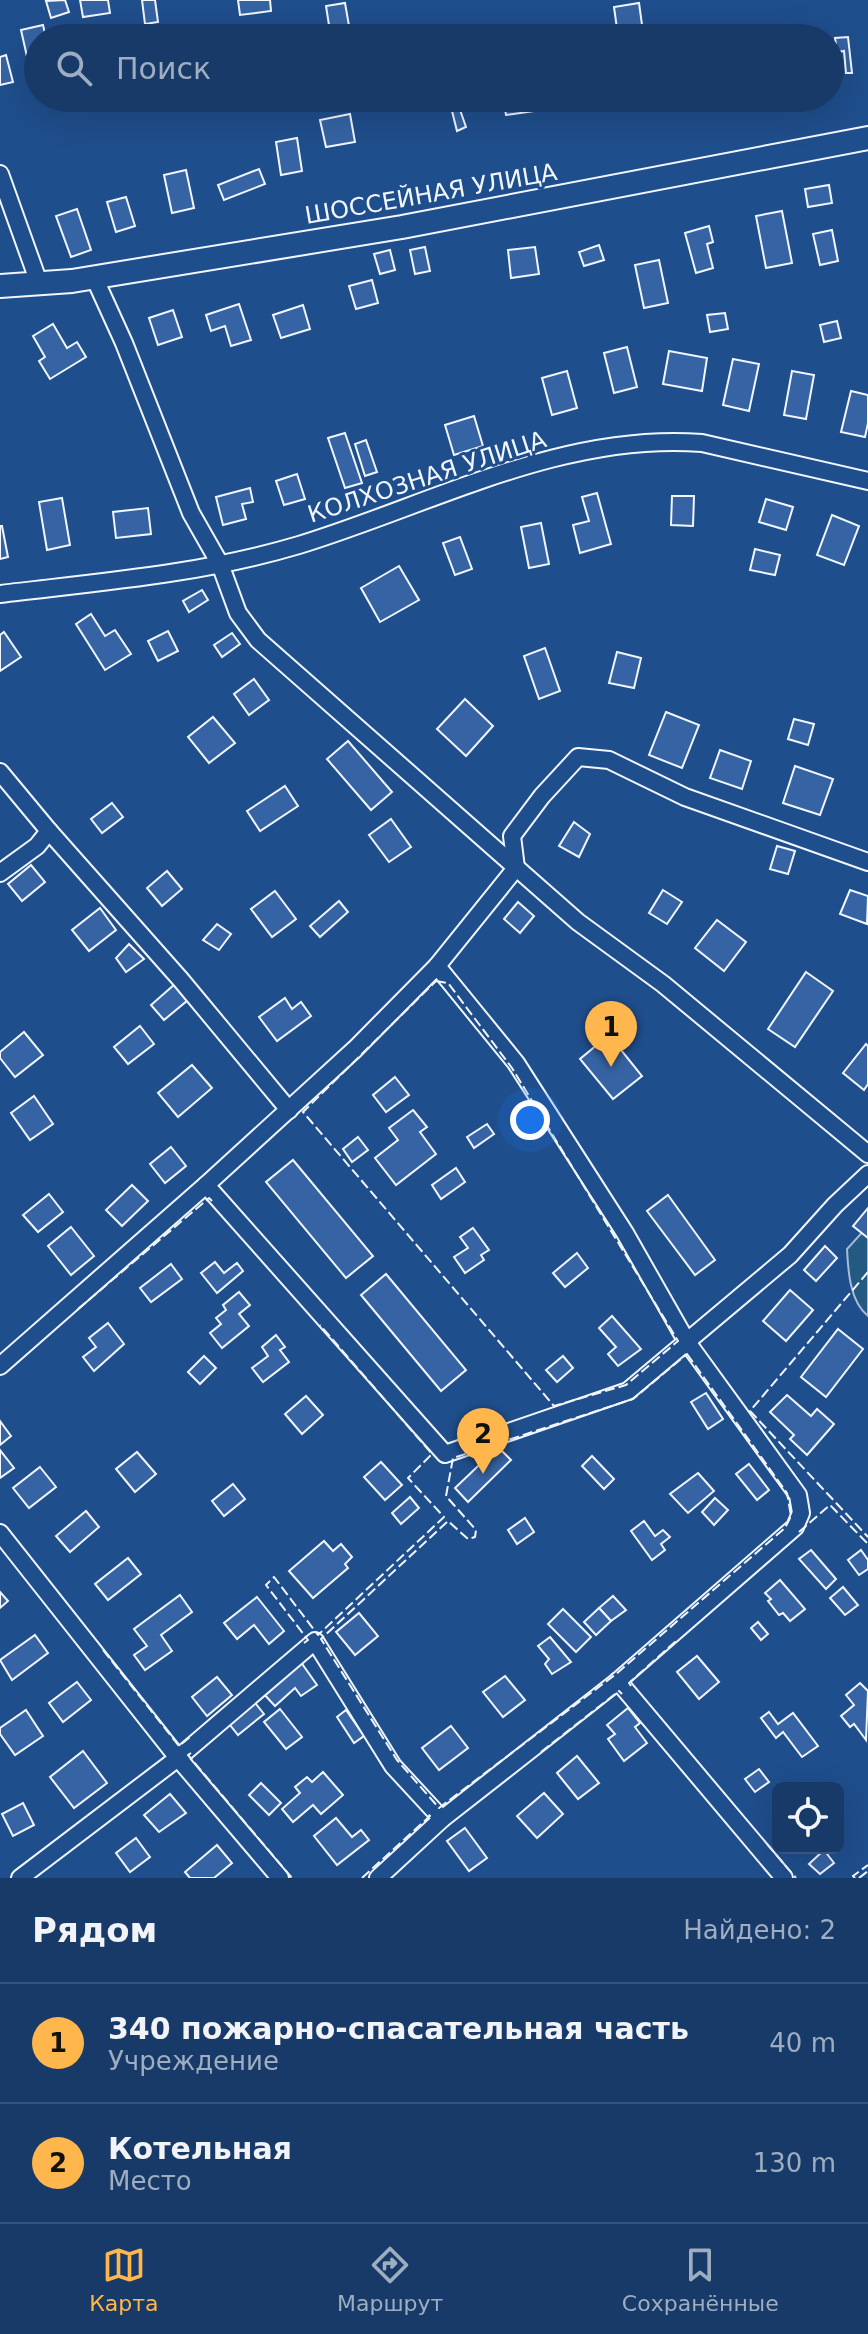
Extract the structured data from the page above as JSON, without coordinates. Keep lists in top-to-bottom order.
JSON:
{
  "streets": {
    "street": ["ШОССЕЙНАЯ УЛИЦА", "КОЛХОЗНАЯ УЛИЦА"]
  },
  "page": {
    "search": "Поиск",
    "pins": ["1", "2"],
    "heading": ["Рядом", "Найдено: 2"],
    "list": [
      {
        "mark": "1",
        "name": "340 пожарно-спасательная часть",
        "note": "Учреждение",
        "value": "40 m"
      },
      {
        "mark": "2",
        "name": "Котельная",
        "note": "Место",
        "value": "130 m"
      }
    ],
    "nav": ["Карта", "Маршрут", "Сохранённые"]
  }
}
